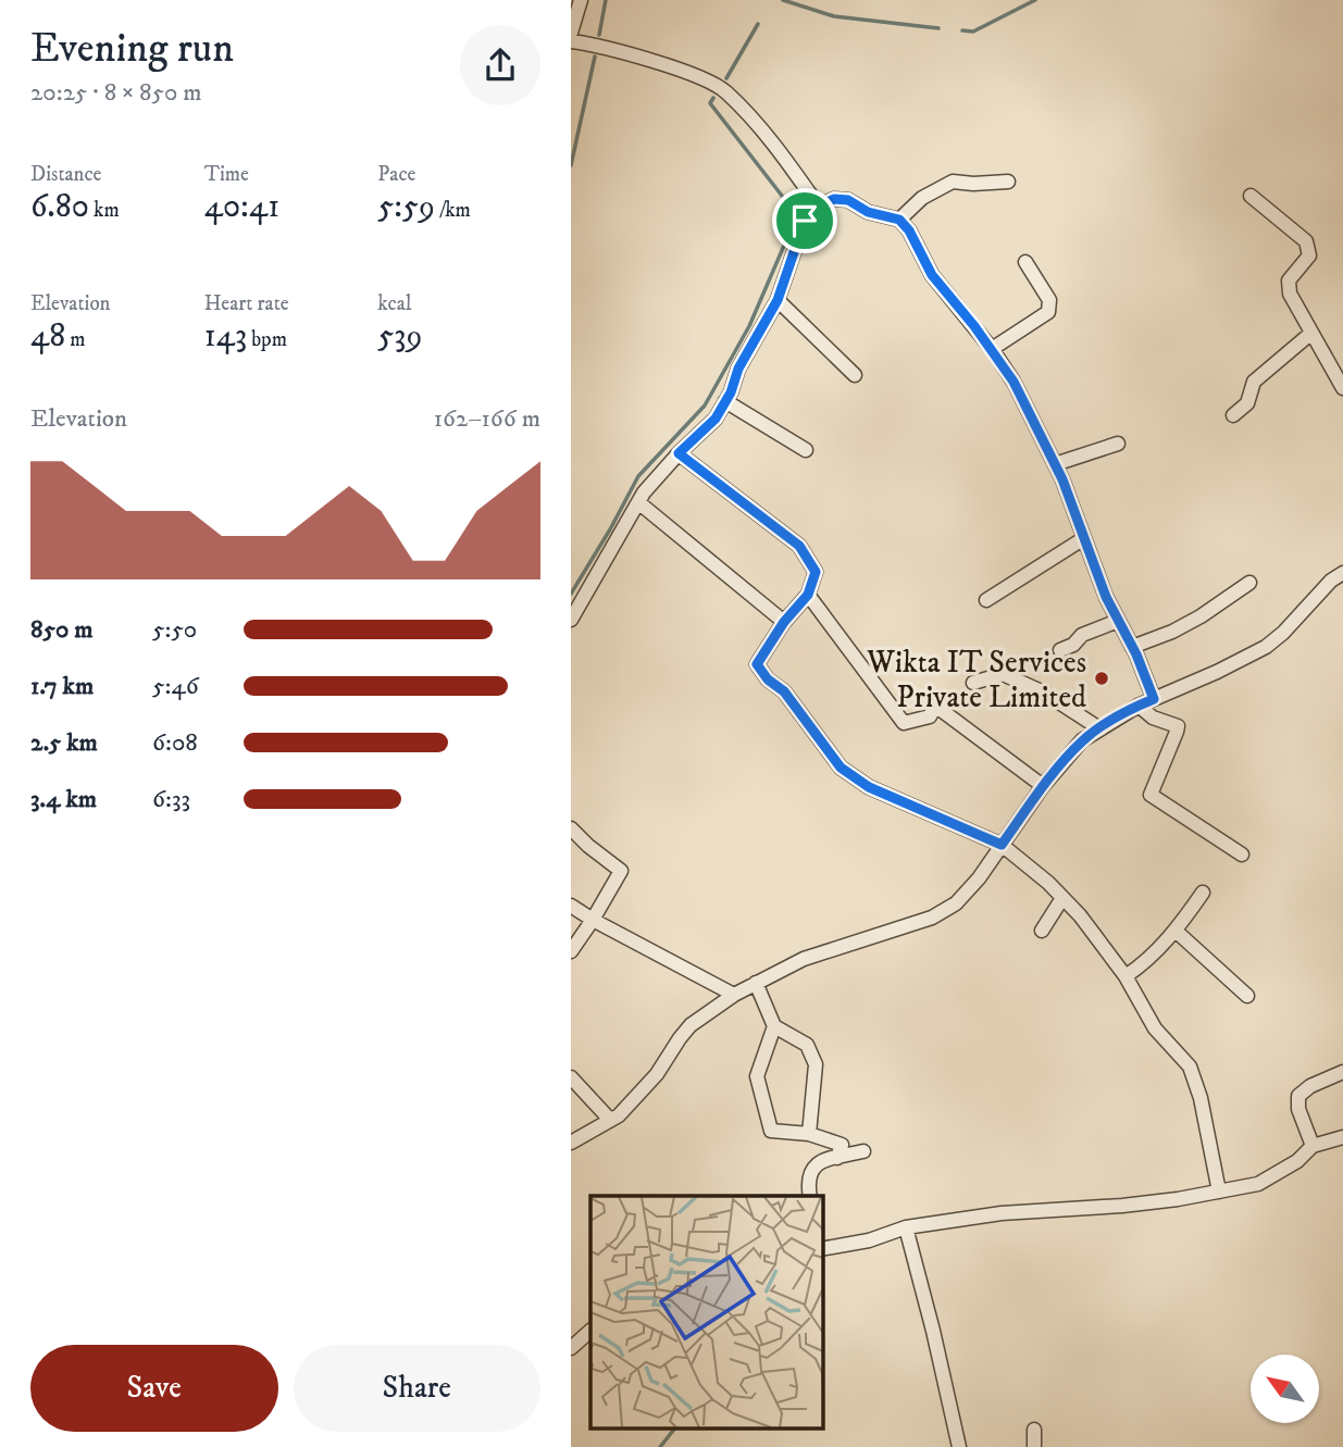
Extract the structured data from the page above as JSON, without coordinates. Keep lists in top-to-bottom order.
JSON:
{
  "places": ["Wikta IT Services Private Limited"],
  "north": "top left",
  "page": {
    "heading": ["Evening run", "20:25 · 8 × 850 m"],
    "stats": [
      ["Distance", "6.80 km"],
      ["Time", "40:41"],
      ["Pace", "5:59 /km"],
      ["Elevation", "48 m"],
      ["Heart rate", "143 bpm"],
      ["kcal", "539"]
    ],
    "chart": ["Elevation", "162–166 m"],
    "list": [
      {
        "name": "850 m",
        "note": "5:50"
      },
      {
        "name": "1.7 km",
        "note": "5:46"
      },
      {
        "name": "2.5 km",
        "note": "6:08"
      },
      {
        "name": "3.4 km",
        "note": "6:33"
      }
    ],
    "buttons": ["Save", "Share"]
  }
}
